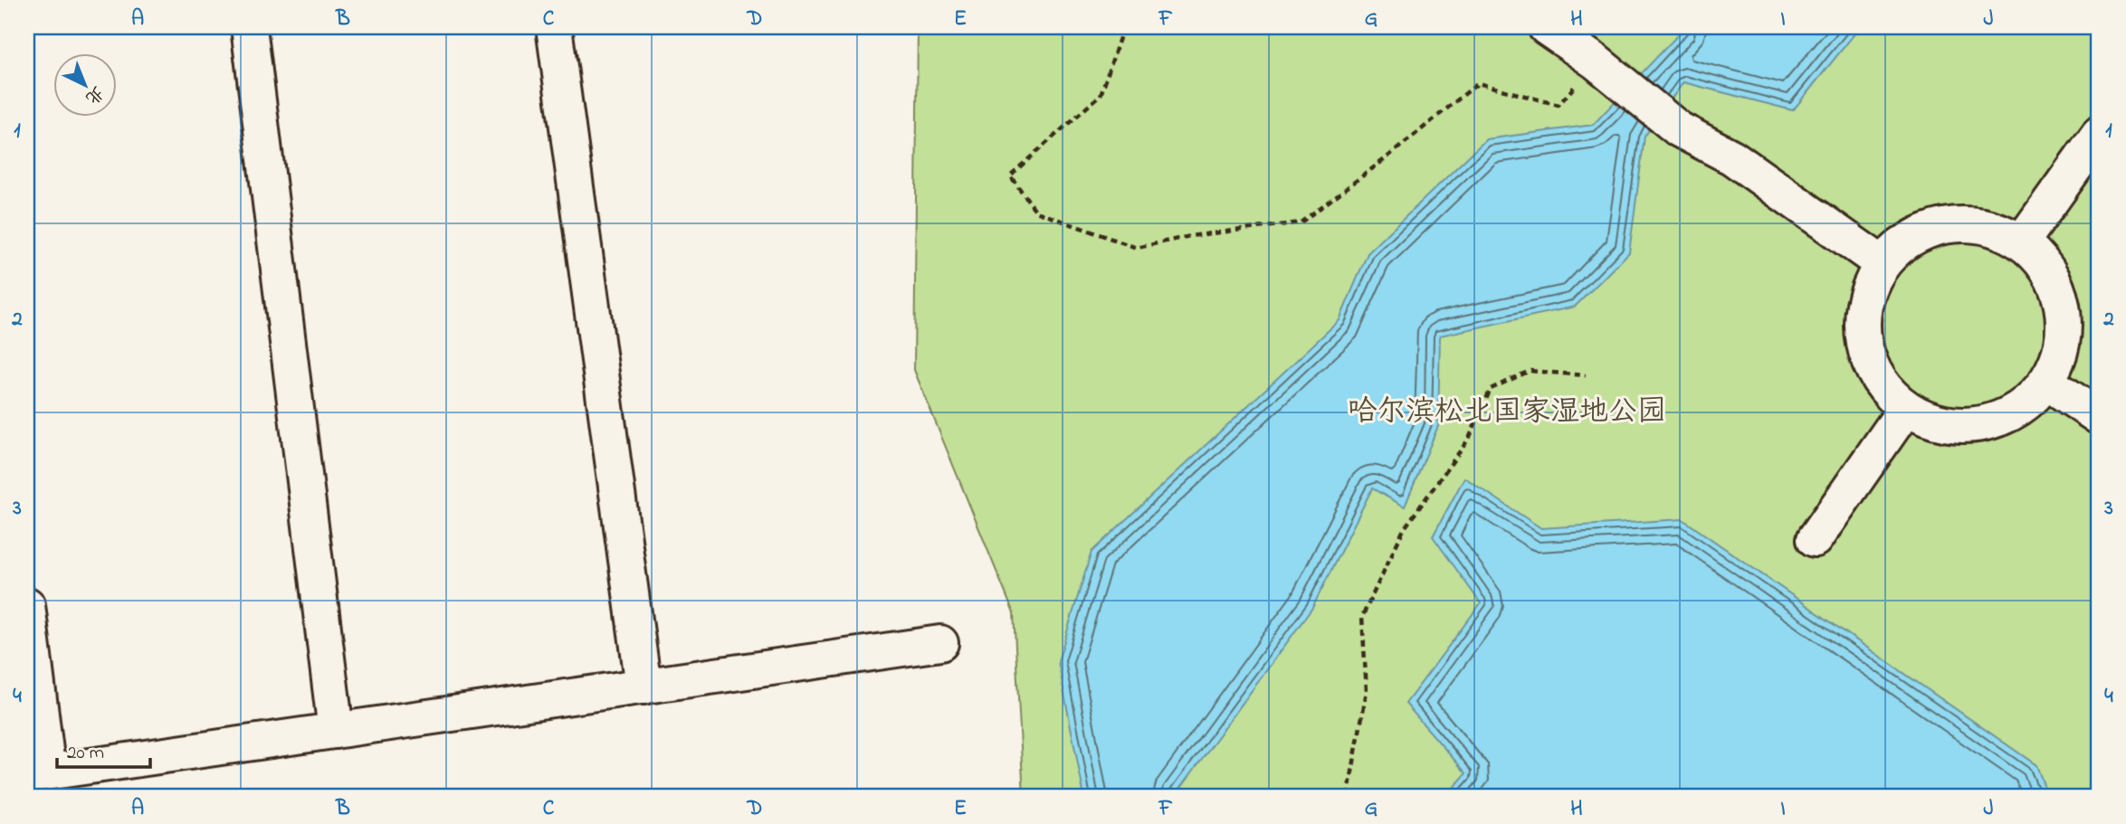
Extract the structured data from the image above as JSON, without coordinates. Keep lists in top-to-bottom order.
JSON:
{
  "parks": ["哈尔滨松北国家湿地公园"],
  "scale_bar": "20 m",
  "north": "bottom right",
  "grid": {
    "columns": [
      "A",
      "B",
      "C",
      "D",
      "E",
      "F",
      "G",
      "H",
      "I",
      "J"
    ],
    "rows": [
      "1",
      "2",
      "3",
      "4"
    ]
  }
}
